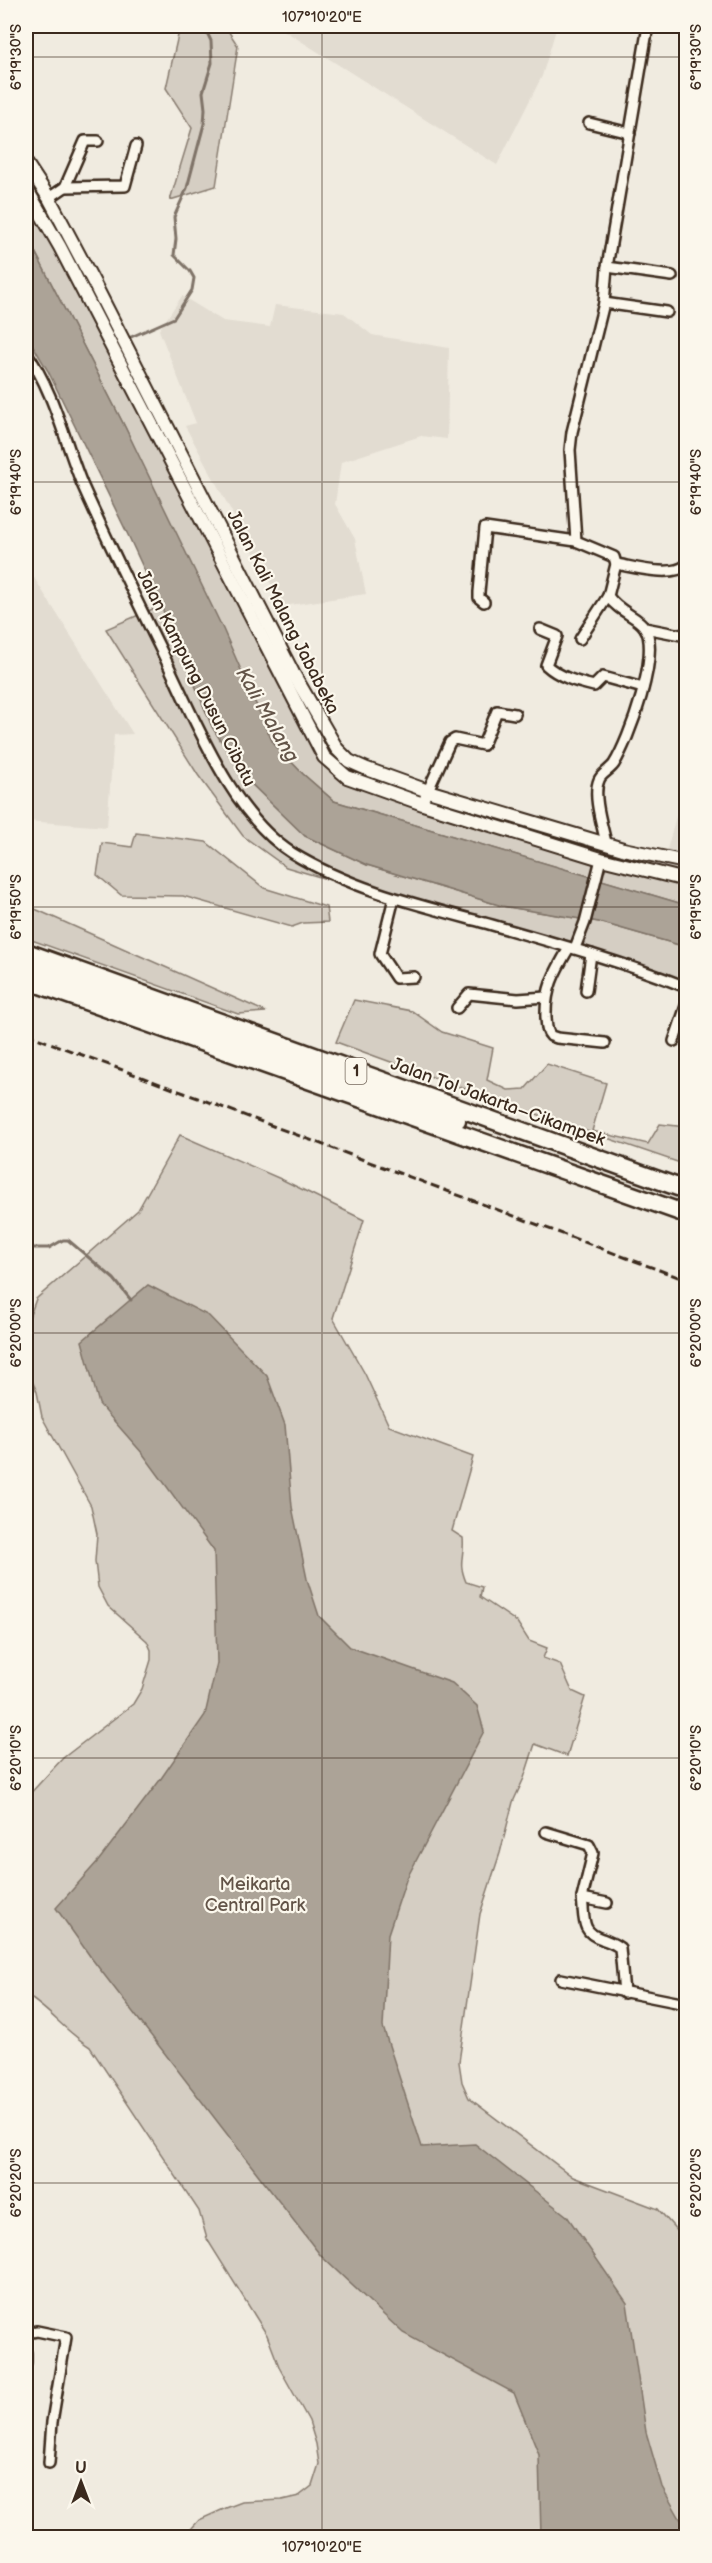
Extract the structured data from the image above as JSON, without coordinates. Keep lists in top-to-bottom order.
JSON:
{
  "streets": {
    "highway": ["1", "Jalan Tol Jakarta–Cikampek"],
    "main road": ["Jalan Kali Malang Jababeka"],
    "street": ["Jalan Kampung Dusun Cibatu"]
  },
  "water": ["Kali Malang"],
  "parks": ["Meikarta Central Park"],
  "north": "top",
  "coordinates": [
    "107°10'20\"E",
    "6°19'30\"S",
    "6°19'40\"S",
    "6°19'50\"S",
    "6°20'00\"S",
    "6°20'10\"S",
    "6°20'20\"S"
  ]
}
